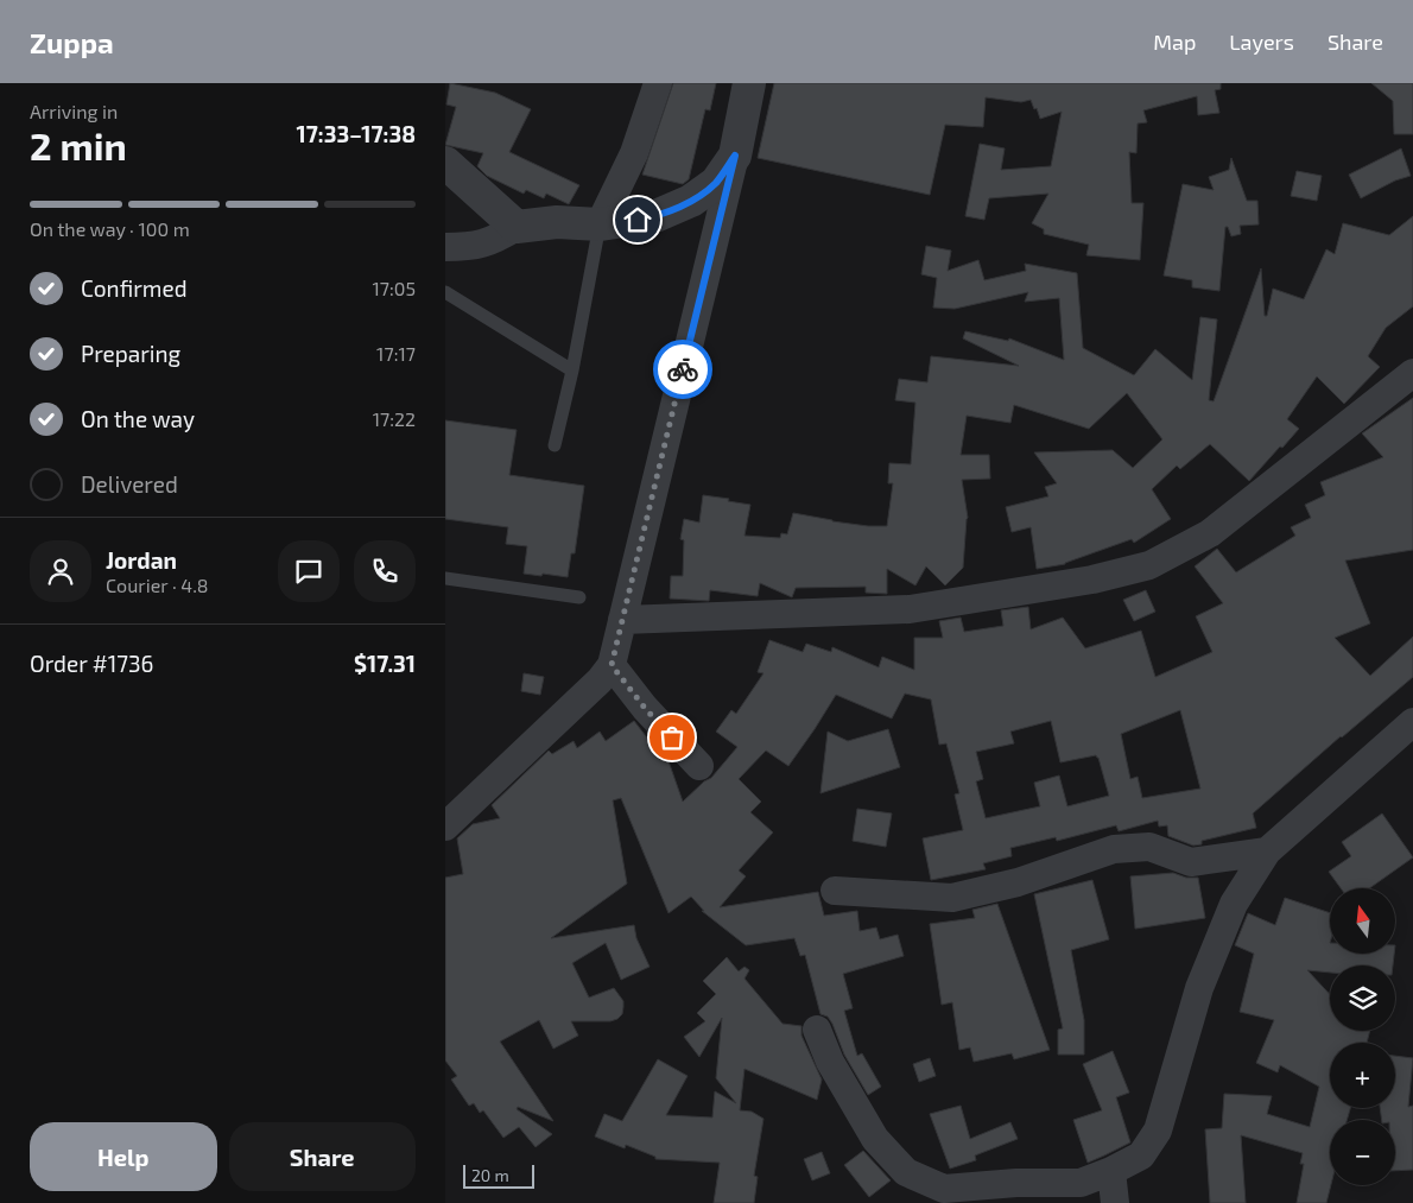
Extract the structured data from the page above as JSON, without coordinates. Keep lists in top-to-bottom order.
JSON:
{
  "scale_bar": "20 m",
  "north": "top",
  "page": {
    "header": "Zuppa",
    "nav": ["Map", "Layers", "Share"],
    "heading": ["2 min", "Arriving in", "17:33–17:38"],
    "panel": [
      "Jordan",
      "Courier · 4.8",
      "Order #1736",
      "$17.31"
    ],
    "bar": "On the way · 100 m",
    "list": [
      ["Confirmed", "17:05"],
      ["Preparing", "17:17"],
      ["On the way", "17:22"],
      "Delivered"
    ],
    "map_buttons": ["+", "−"],
    "buttons": ["Help", "Share"],
    "scale": "20 m"
  }
}
